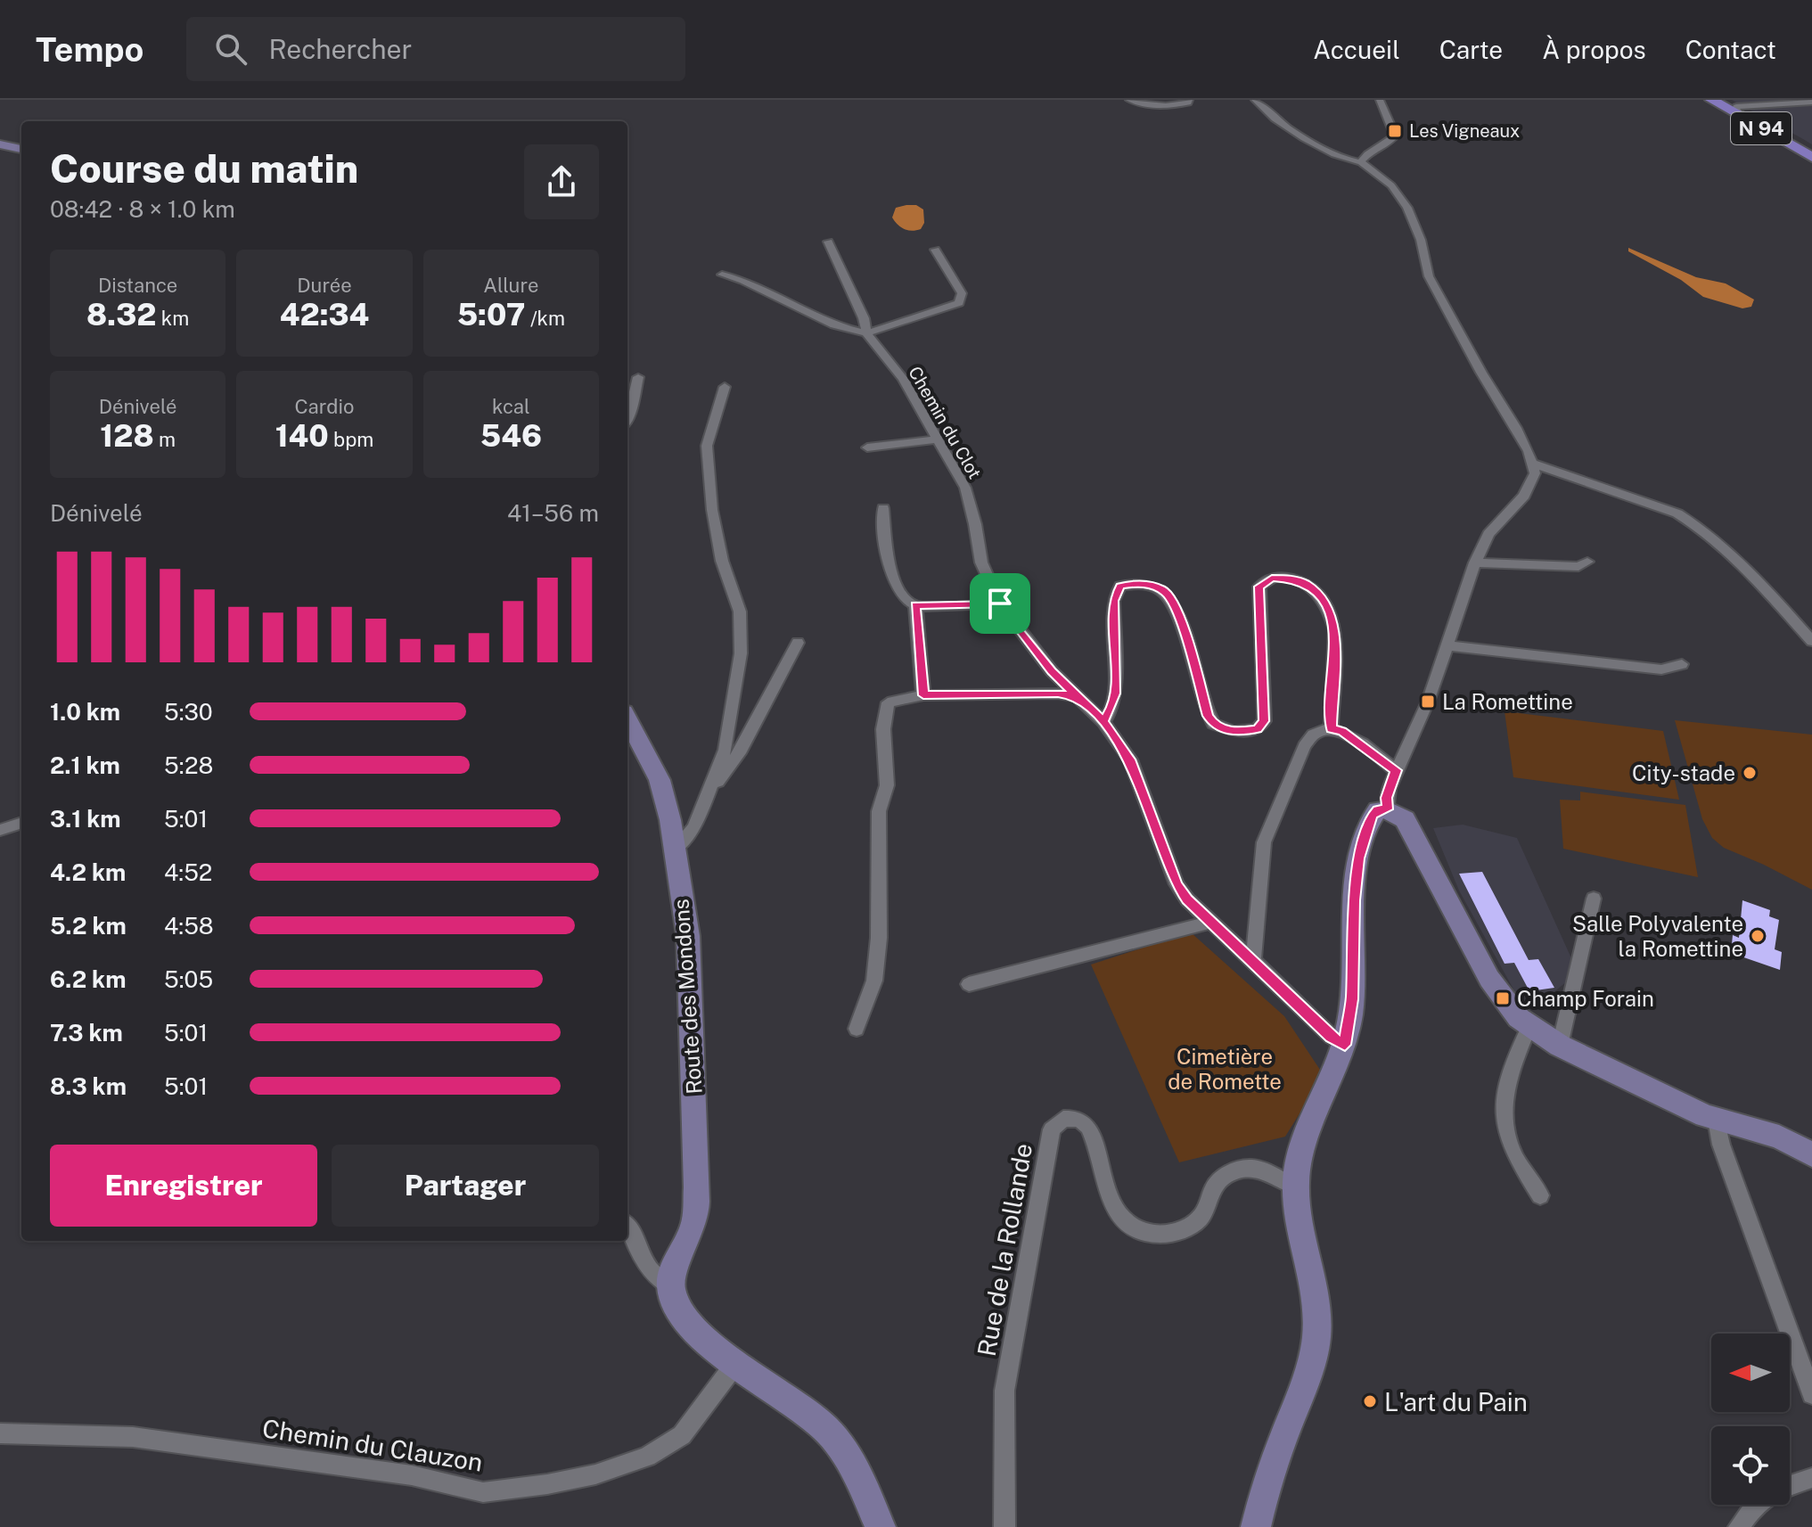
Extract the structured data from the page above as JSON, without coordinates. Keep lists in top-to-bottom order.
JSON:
{
  "streets": {
    "main road": ["N 94", "Route des Mondons"],
    "street": ["Chemin du Clot", "Rue de la Rollande", "Chemin du Clauzon"]
  },
  "parks": ["Cimetière de Romette"],
  "places": {
    "transit": ["Les Vigneaux", "La Romettine", "Champ Forain"],
    "other": ["City-stade", "Salle Polyvalente la Romettine", "L'art du Pain"]
  },
  "north": "left",
  "page": {
    "header": "Tempo",
    "search": "Rechercher",
    "nav": [
      "Accueil",
      "Carte",
      "À propos",
      "Contact"
    ],
    "heading": ["Course du matin", "08:42 · 8 × 1.0 km"],
    "stats": [
      ["Distance", "8.32 km"],
      ["Durée", "42:34"],
      ["Allure", "5:07 /km"],
      ["Dénivelé", "128 m"],
      ["Cardio", "140 bpm"],
      ["kcal", "546"]
    ],
    "chart": ["Dénivelé", "41–56 m"],
    "list": [
      {
        "name": "1.0 km",
        "note": "5:30"
      },
      {
        "name": "2.1 km",
        "note": "5:28"
      },
      {
        "name": "3.1 km",
        "note": "5:01"
      },
      {
        "name": "4.2 km",
        "note": "4:52"
      },
      {
        "name": "5.2 km",
        "note": "4:58"
      },
      {
        "name": "6.2 km",
        "note": "5:05"
      },
      {
        "name": "7.3 km",
        "note": "5:01"
      },
      {
        "name": "8.3 km",
        "note": "5:01"
      }
    ],
    "buttons": ["Enregistrer", "Partager"]
  }
}
